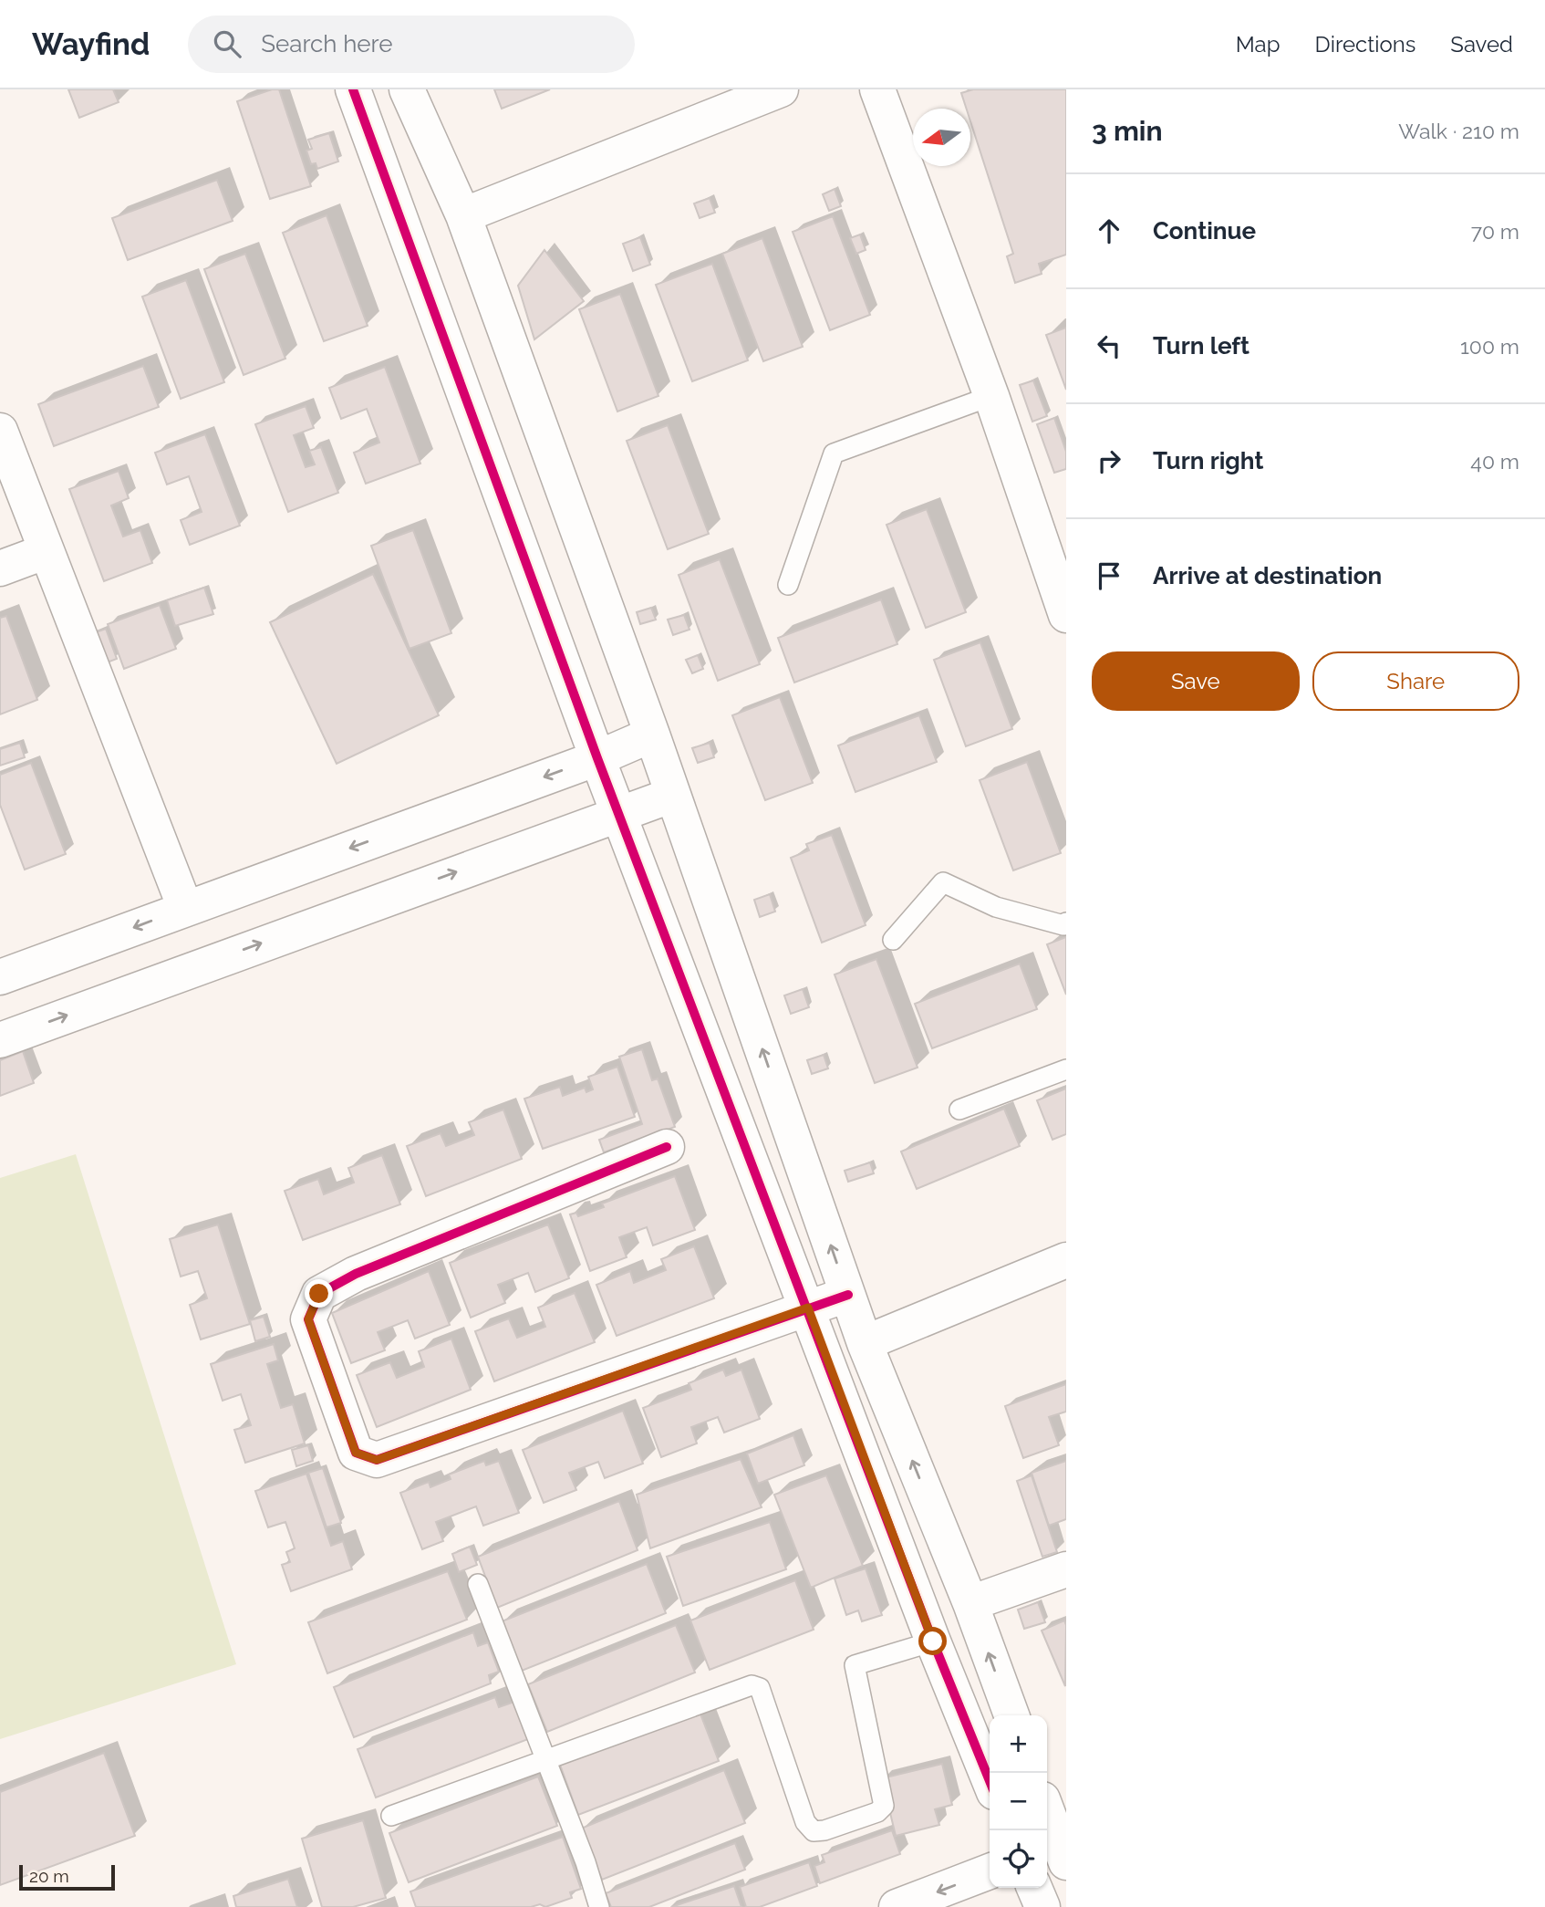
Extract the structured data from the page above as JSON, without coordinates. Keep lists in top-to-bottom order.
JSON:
{
  "scale_bar": "20 m",
  "north": "left",
  "page": {
    "header": "Wayfind",
    "search": "Search here",
    "nav": ["Map", "Directions", "Saved"],
    "heading": ["3 min", "Walk · 210 m"],
    "list": [
      ["Continue", "70 m"],
      ["Turn left", "100 m"],
      ["Turn right", "40 m"],
      "Arrive at destination"
    ],
    "buttons": ["Save", "Share"],
    "map_buttons": ["+", "−"],
    "scale": "20 m"
  }
}
